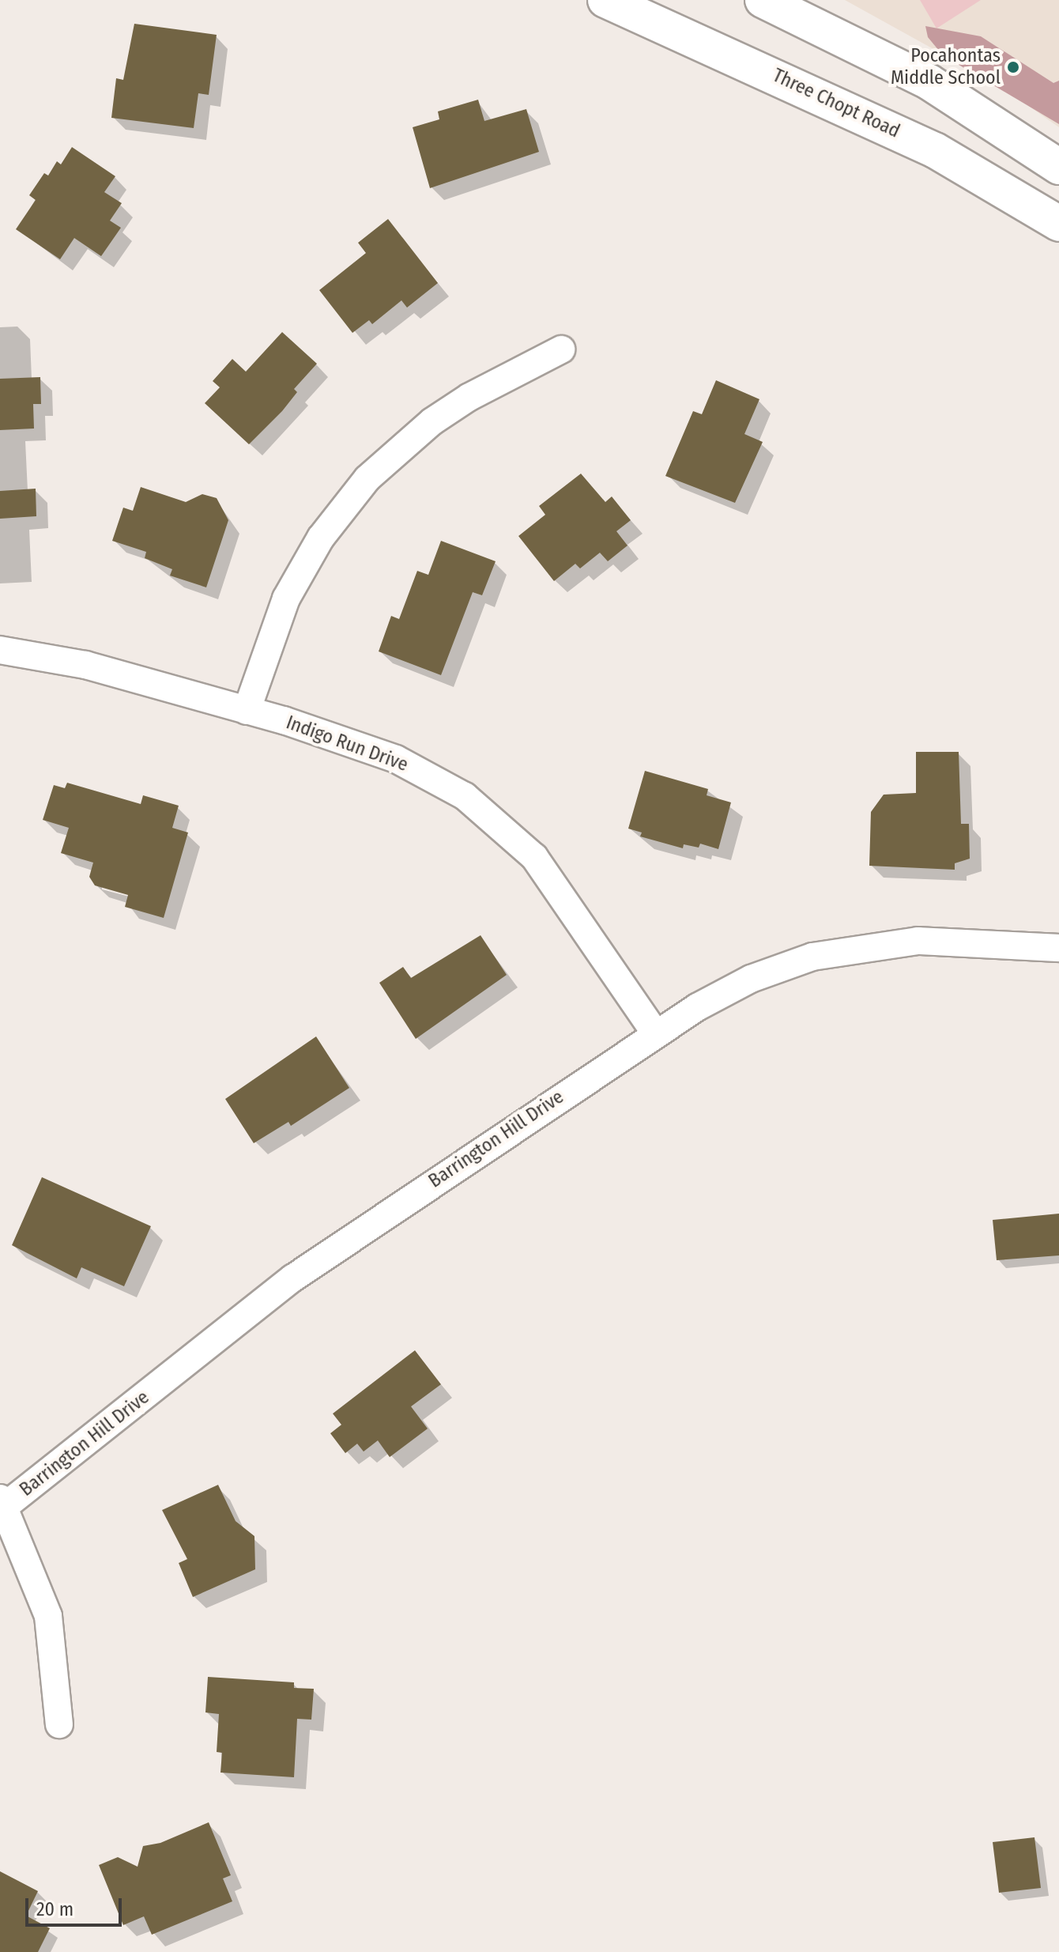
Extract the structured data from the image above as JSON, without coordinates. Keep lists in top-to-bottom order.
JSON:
{
  "streets": {
    "main road": ["Three Chopt Road"],
    "street": ["Indigo Run Drive", "Barrington Hill Drive"]
  },
  "crossings": [
    ["Indigo Run Drive", "Barrington Hill Drive"]
  ],
  "places": ["Pocahontas Middle School"],
  "scale_bar": "20 m"
}
